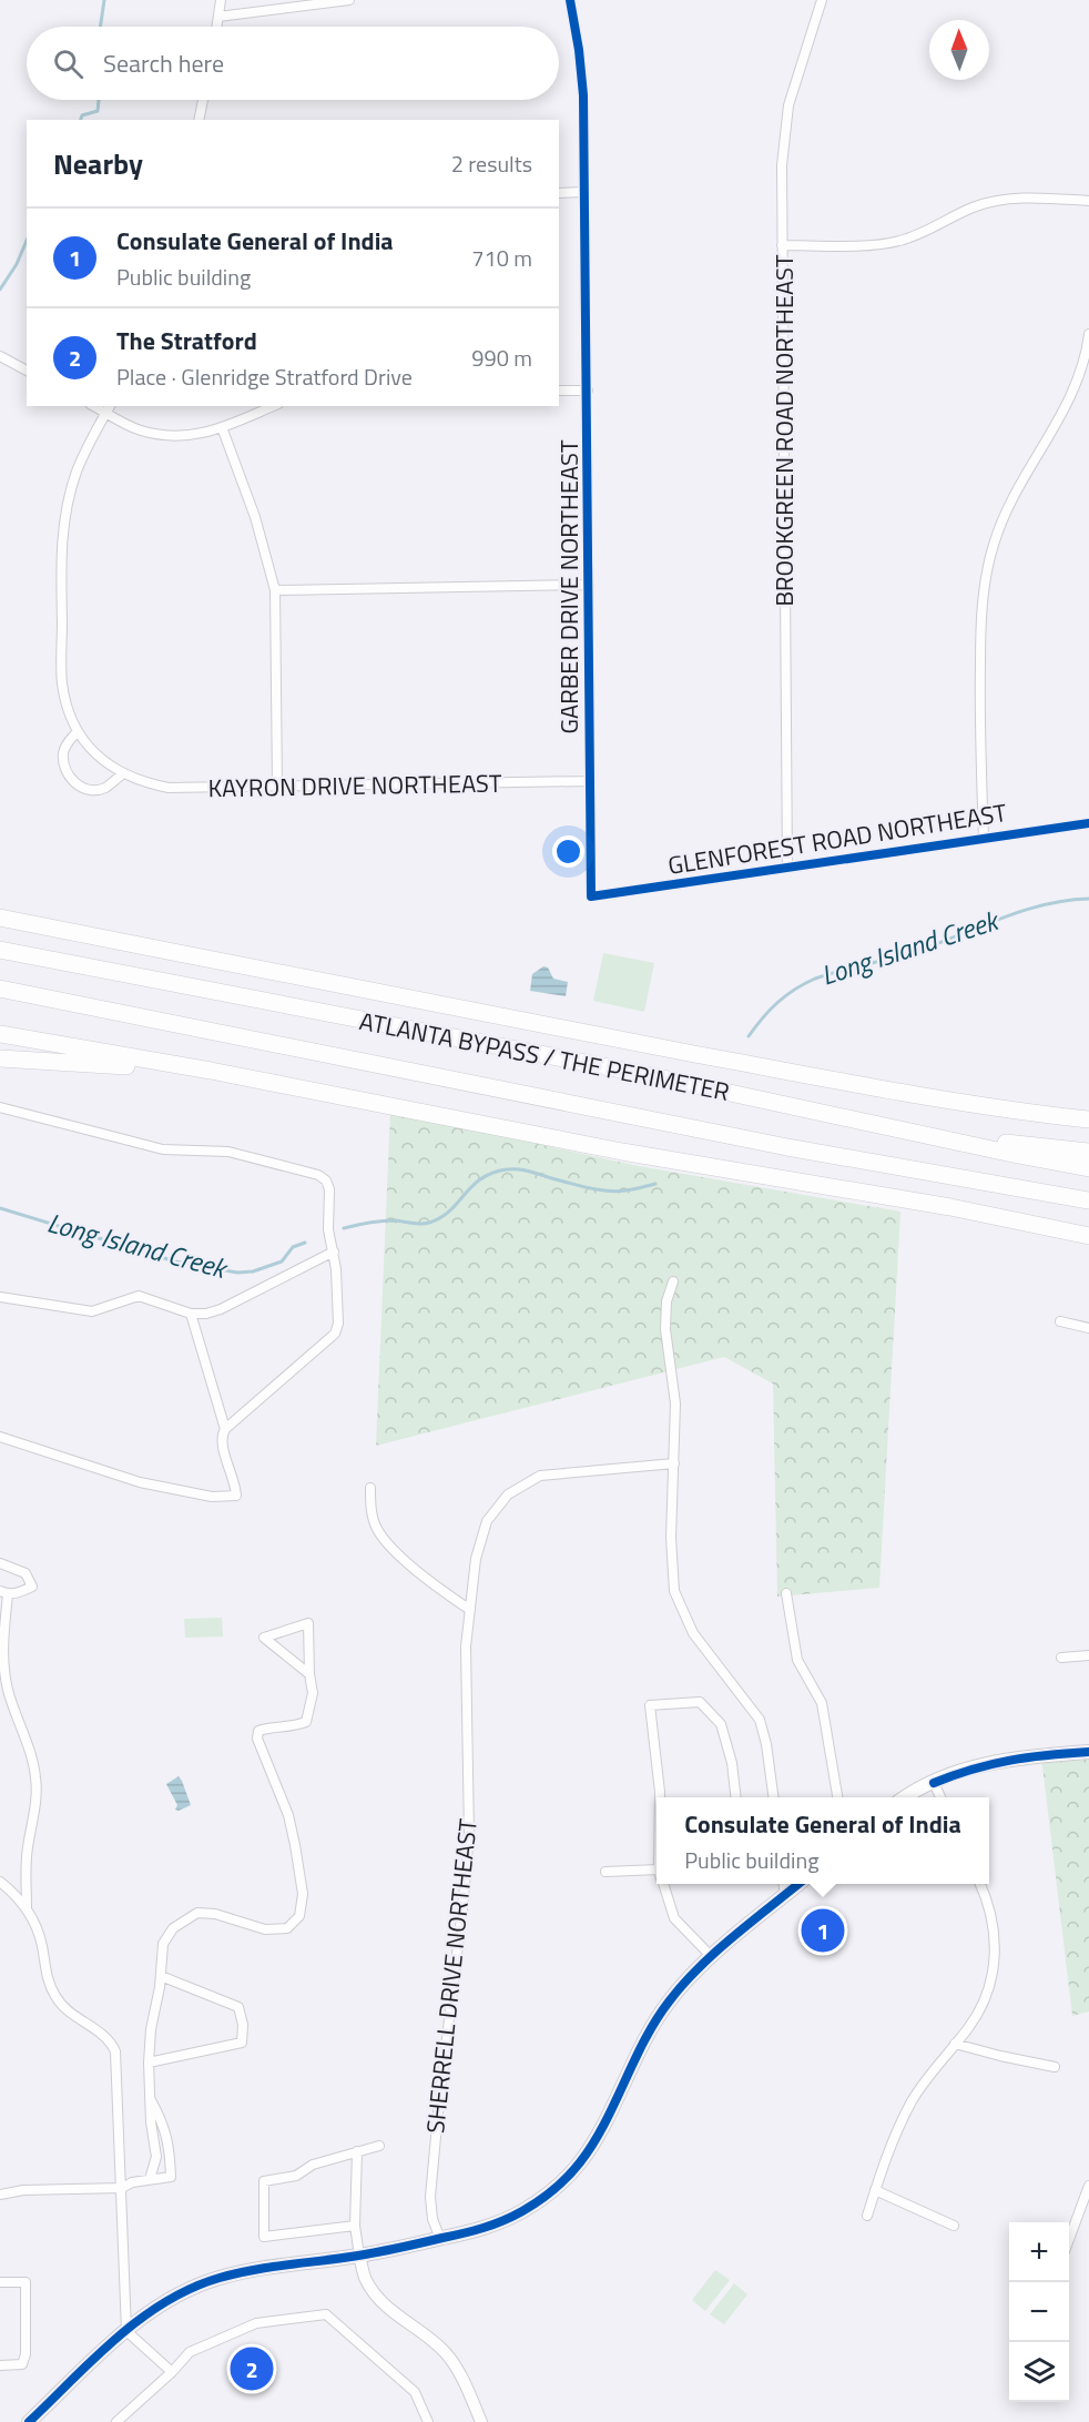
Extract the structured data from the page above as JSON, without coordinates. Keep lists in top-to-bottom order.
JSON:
{
  "streets": {
    "highway": ["ATLANTA BYPASS / THE PERIMETER"],
    "street": [
      "BROOKGREEN ROAD NORTHEAST",
      "GARBER DRIVE NORTHEAST",
      "KAYRON DRIVE NORTHEAST",
      "GLENFOREST ROAD NORTHEAST",
      "SHERRELL DRIVE NORTHEAST"
    ]
  },
  "crossings": [
    ["BROOKGREEN ROAD NORTHEAST", "GLENFOREST ROAD NORTHEAST"],
    ["GARBER DRIVE NORTHEAST", "KAYRON DRIVE NORTHEAST"],
    ["GARBER DRIVE NORTHEAST", "GLENFOREST ROAD NORTHEAST"]
  ],
  "water": ["Long Island Creek"],
  "north": "top",
  "page": {
    "search": "Search here",
    "heading": ["Nearby", "2 results"],
    "list": [
      {
        "mark": "1",
        "name": "Consulate General of India",
        "note": "Public building",
        "value": "710 m"
      },
      {
        "mark": "2",
        "name": "The Stratford",
        "note": "Place · Glenridge Stratford Drive",
        "value": "990 m"
      }
    ],
    "popup": ["Consulate General of India", "Public building"],
    "pins": ["1", "2"],
    "map_buttons": ["+", "−"]
  }
}
